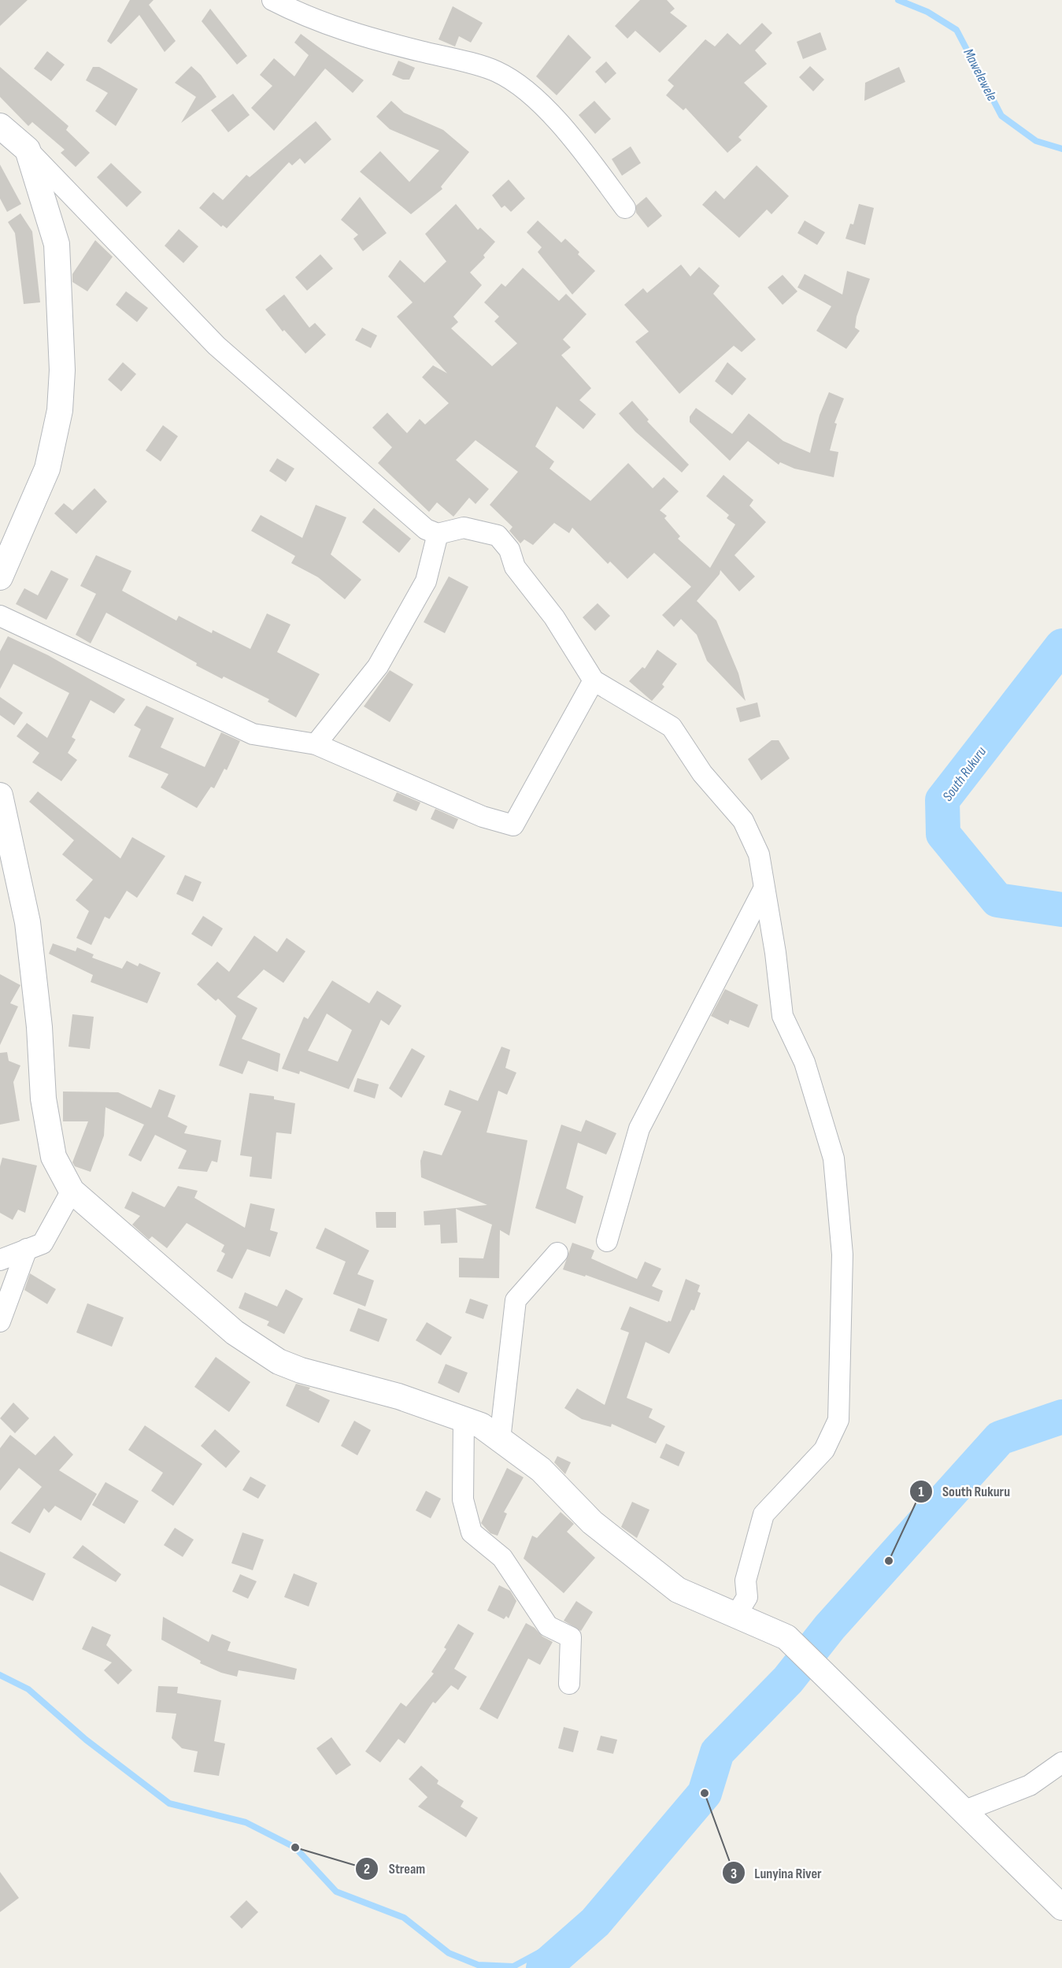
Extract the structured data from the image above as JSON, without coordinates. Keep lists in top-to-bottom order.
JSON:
{
  "water": ["Mawelewele", "South Rukuru"],
  "places": ["South Rukuru", "Lunyina River", "Stream"]
}
